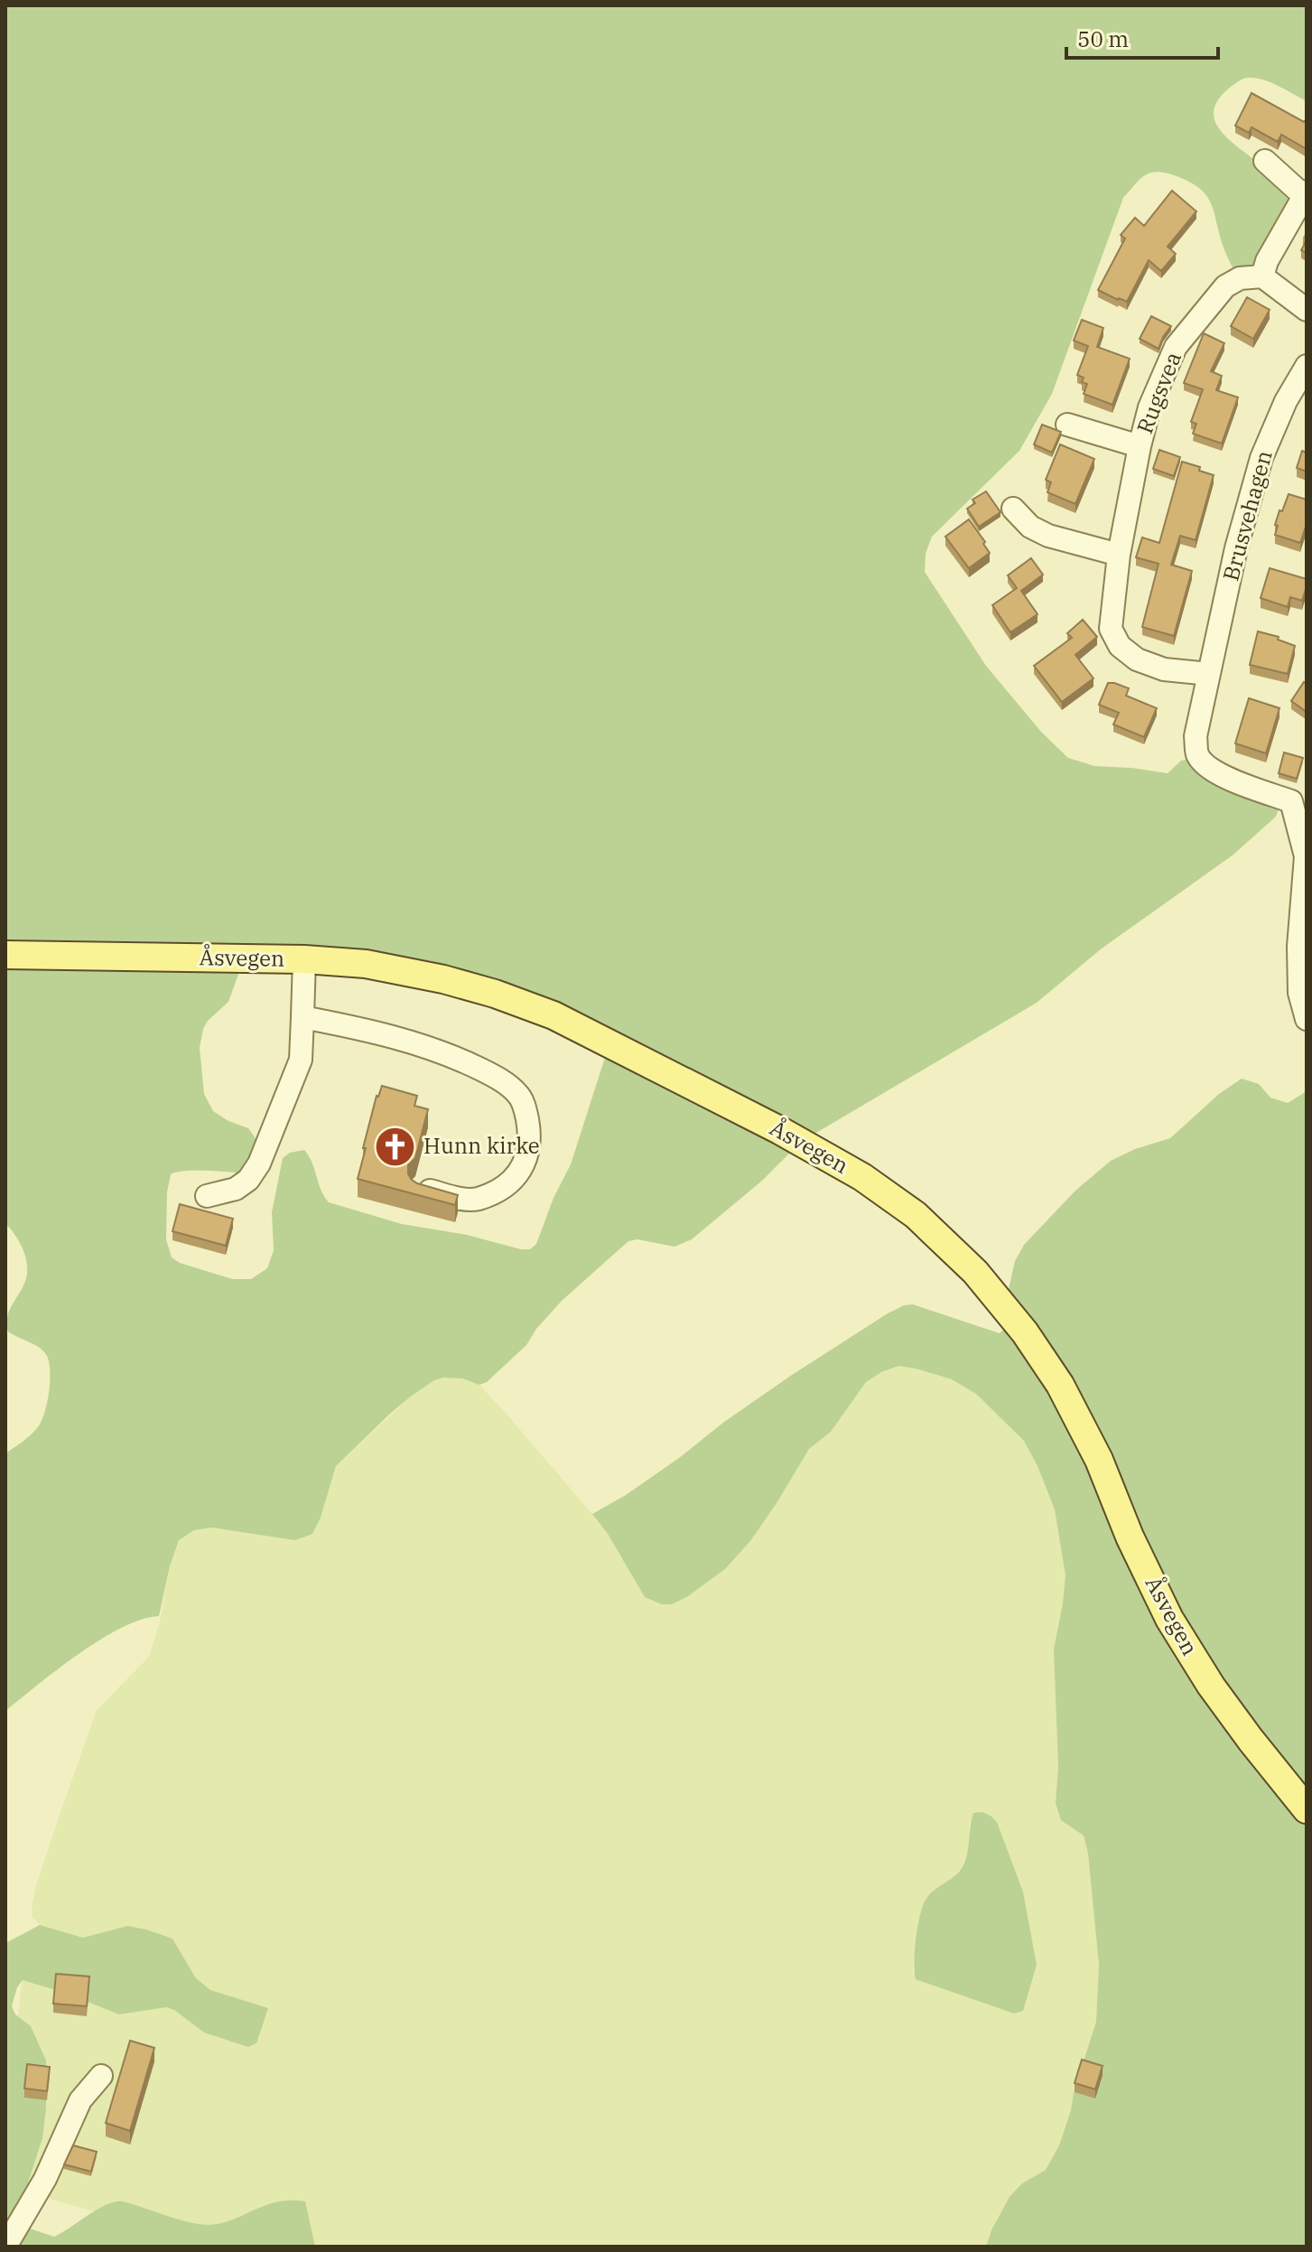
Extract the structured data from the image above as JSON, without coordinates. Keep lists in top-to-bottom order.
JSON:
{
  "streets": {
    "main road": ["Åsvegen"],
    "street": ["Rugsvea", "Brusvehagen"]
  },
  "crossings": [
    ["Rugsvea", "Brusvehagen"]
  ],
  "places": {
    "church": ["Hunn kirke"]
  },
  "scale_bar": "50 m"
}
